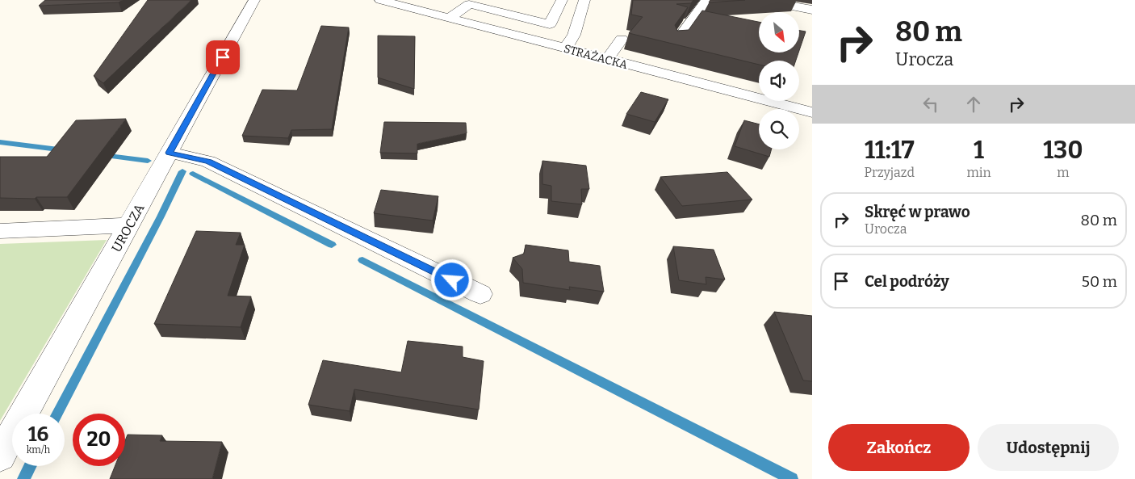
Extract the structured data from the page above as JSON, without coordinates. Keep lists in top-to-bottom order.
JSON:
{
  "streets": {
    "street": ["STRAŻACKA", "UROCZA"]
  },
  "north": "bottom right",
  "page": {
    "turn": ["80 m", "Urocza"],
    "eta": [
      "11:17",
      "Przyjazd",
      "1",
      "min",
      "130",
      "m"
    ],
    "list": [
      {
        "name": "Skręć w prawo",
        "note": "Urocza",
        "value": "80 m"
      },
      {
        "name": "Cel podróży",
        "value": "50 m"
      }
    ],
    "speed": "16 km/h",
    "limit": "20",
    "buttons": ["Zakończ", "Udostępnij"]
  }
}
